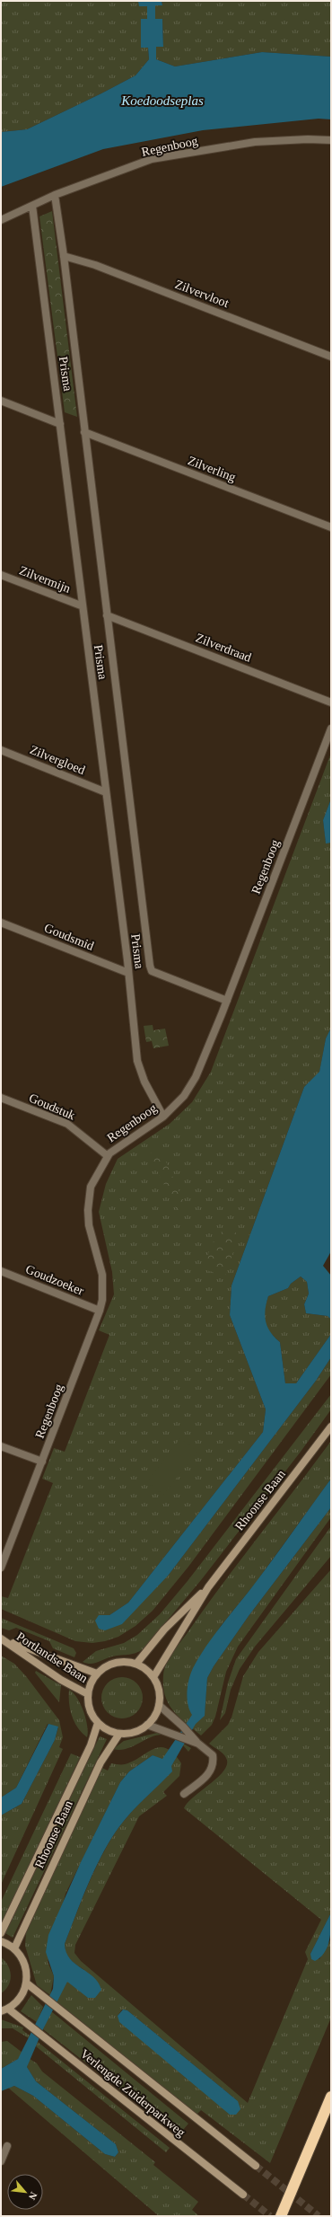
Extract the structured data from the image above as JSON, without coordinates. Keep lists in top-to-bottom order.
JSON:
{
  "streets": {
    "main road": ["Rhoonse Baan", "Portlandse Baan", "Verlengde Zuiderparkweg"],
    "street": [
      "Regenboog",
      "Zilvervloot",
      "Prisma",
      "Zilverling",
      "Zilvermijn",
      "Zilverdraad",
      "Zilvergloed",
      "Goudsmid",
      "Goudstuk",
      "Goudzoeker"
    ]
  },
  "crossings": [
    ["Regenboog", "Prisma"],
    ["Regenboog", "Goudstuk"],
    ["Regenboog", "Goudzoeker"],
    ["Zilvervloot", "Prisma"],
    ["Prisma", "Zilverling"],
    ["Prisma", "Zilvermijn"],
    ["Prisma", "Zilverdraad"],
    ["Prisma", "Zilvergloed"],
    ["Prisma", "Goudsmid"],
    ["Rhoonse Baan", "Portlandse Baan"]
  ],
  "water": ["Koedoodseplas"],
  "north": "bottom right"
}
